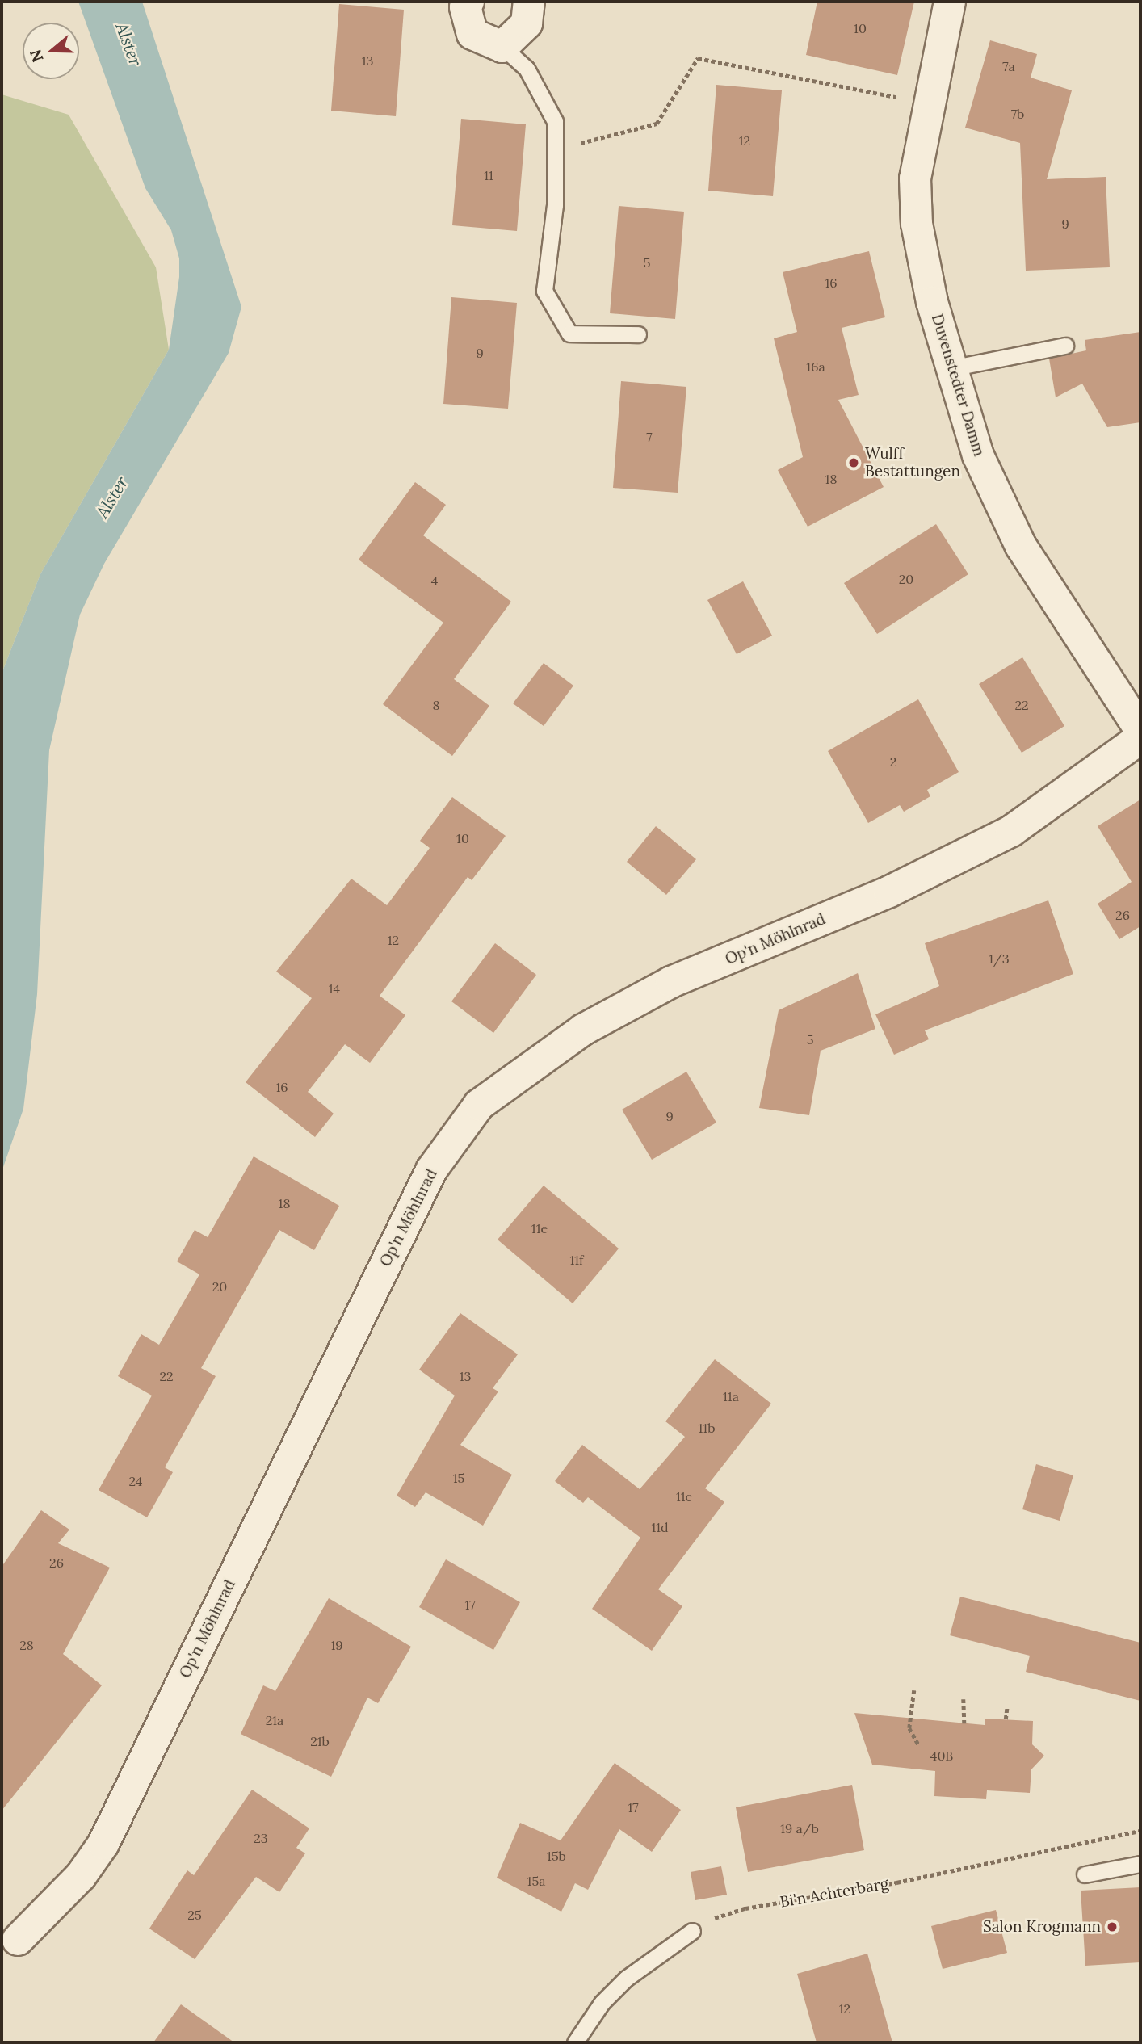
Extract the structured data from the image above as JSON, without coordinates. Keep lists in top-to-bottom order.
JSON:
{
  "streets": {
    "street": ["Duvenstedter Damm", "Op'n Möhlnrad"],
    "path": ["Bi'n Achterbarg"]
  },
  "water": ["Alster"],
  "places": ["Wulff Bestattungen", "Salon Krogmann"],
  "house_numbers": [
    "10",
    "13",
    "7a",
    "7b",
    "12",
    "11",
    "9",
    "5",
    "16",
    "9",
    "16a",
    "7",
    "18",
    "20",
    "4",
    "8",
    "22",
    "2",
    "10",
    "26",
    "12",
    "1/3",
    "14",
    "5",
    "16",
    "9",
    "18",
    "11e",
    "11f",
    "20",
    "22",
    "13",
    "11a",
    "11b",
    "15",
    "24",
    "11c",
    "11d",
    "26",
    "17",
    "28",
    "19",
    "21a",
    "21b",
    "40B",
    "17",
    "19 a/b",
    "23",
    "15b",
    "15a",
    "25",
    "12"
  ],
  "north": "left"
}
